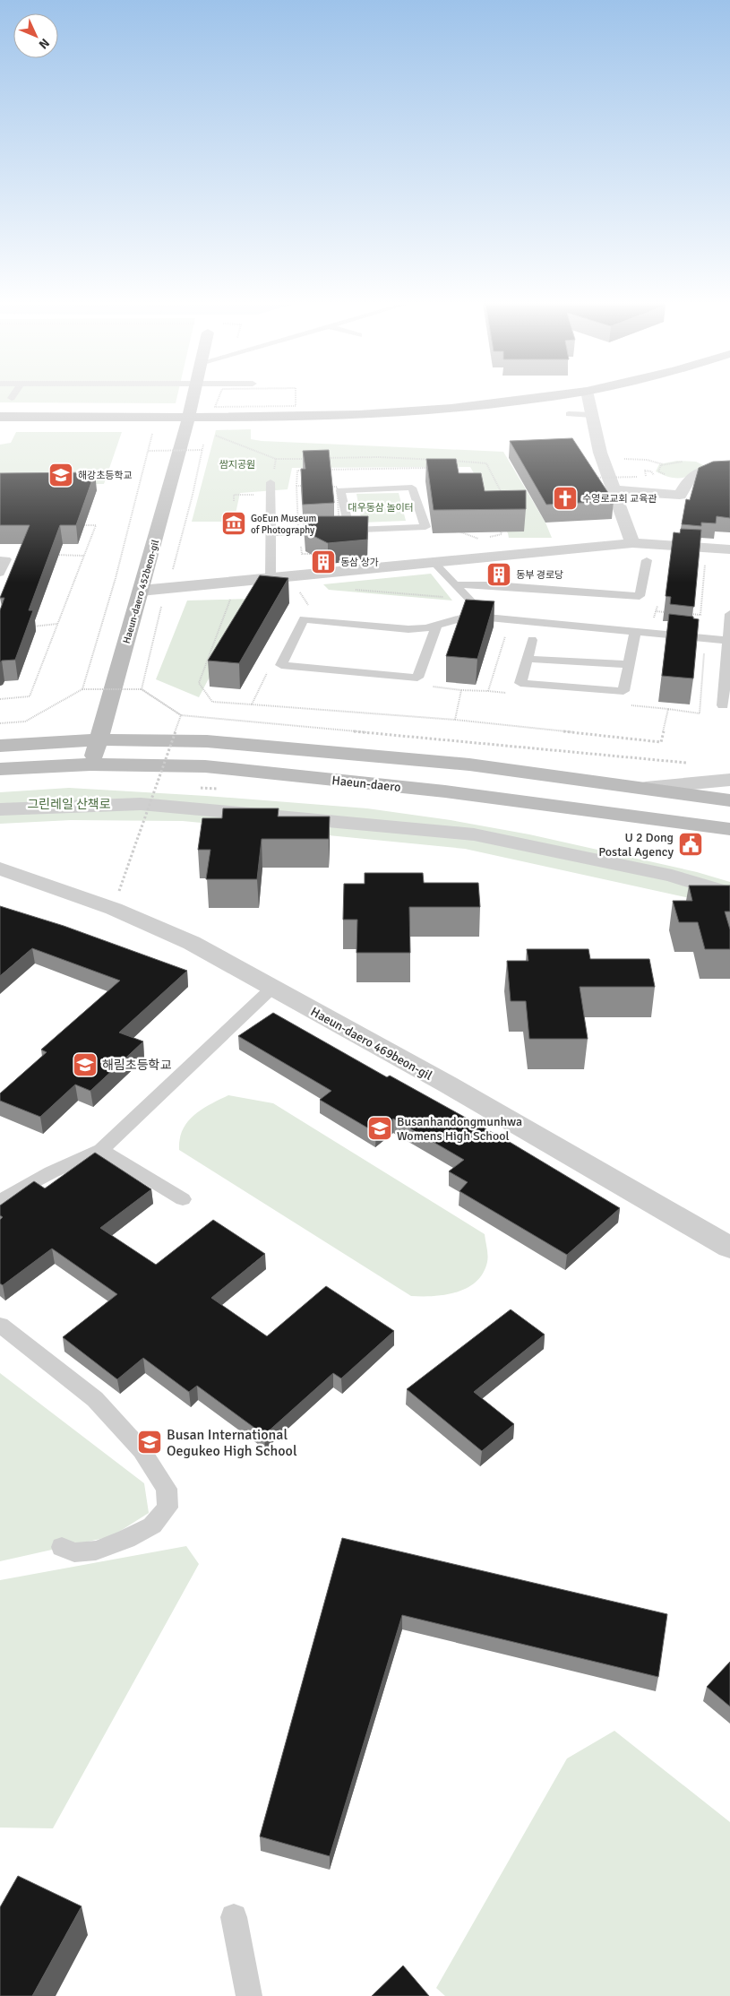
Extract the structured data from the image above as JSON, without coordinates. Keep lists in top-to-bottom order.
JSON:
{
  "streets": {
    "main road": ["Haeun-daero 452beon-gil", "Haeun-daero"],
    "street": ["Haeun-daero 469beon-gil"]
  },
  "crossings": [
    ["Haeun-daero 452beon-gil", "Haeun-daero"]
  ],
  "parks": ["쌈지공원", "대우동삼 놀이터", "그린레일 산책로"],
  "places": {
    "school or university": [
      "해강초등학교",
      "해림초등학교",
      "Busanhandongmunhwa Womens High School",
      "Busan International Oegukeo High School"
    ],
    "church": ["수영로교회 교육관"],
    "museum": ["GoEun Museum of Photography"],
    "building": ["동삼 상가", "동부 경로당"],
    "public building": ["U 2 Dong Postal Agency"]
  },
  "north": "bottom right"
}
